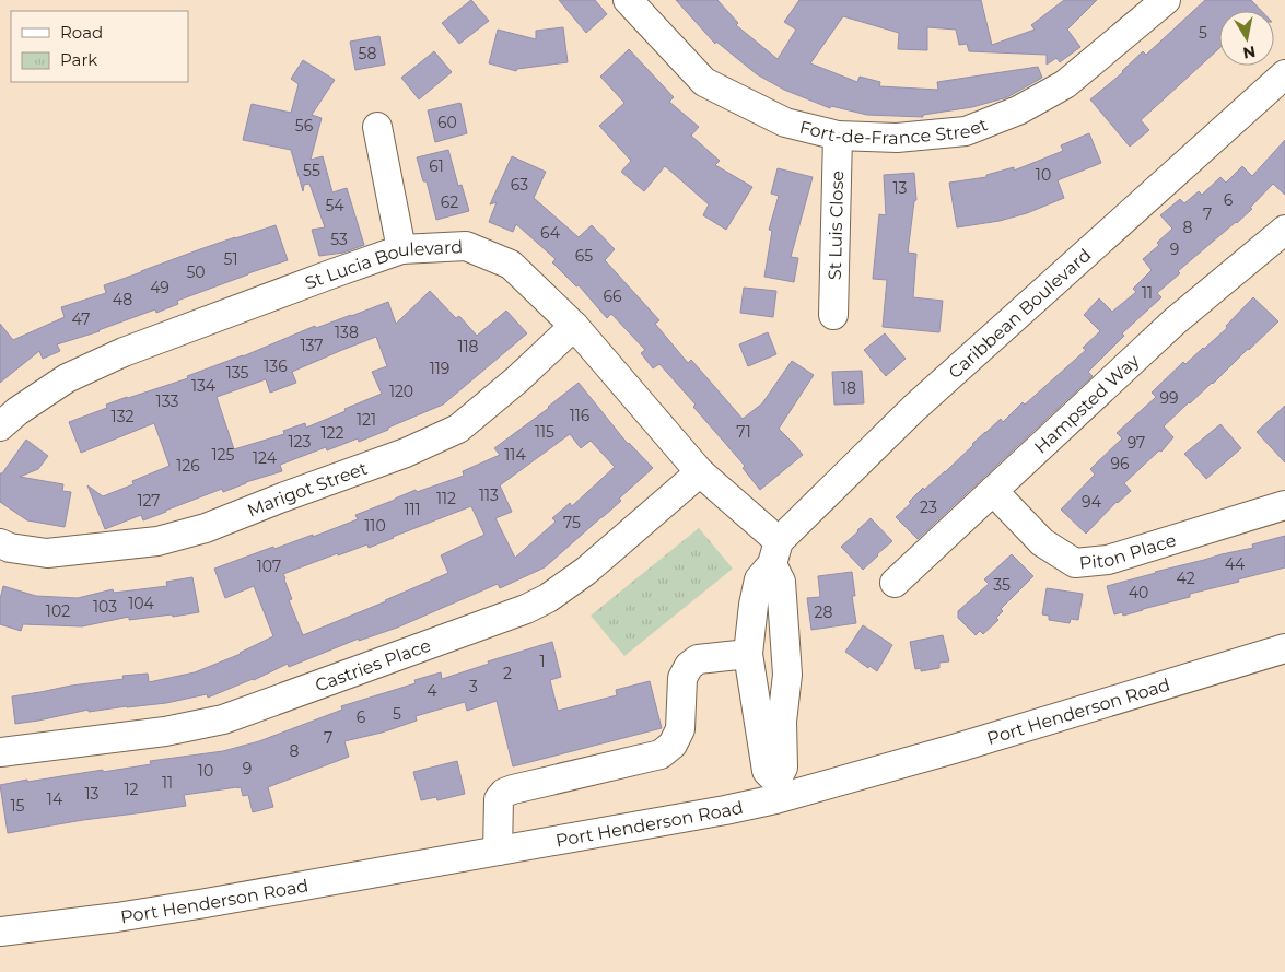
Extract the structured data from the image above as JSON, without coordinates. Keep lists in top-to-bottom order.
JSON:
{
  "streets": {
    "street": [
      "Fort-de-France Street",
      "St Luis Close",
      "St Lucia Boulevard",
      "Caribbean Boulevard",
      "Hampsted Way",
      "Marigot Street",
      "Piton Place",
      "Castries Place",
      "Port Henderson Road"
    ]
  },
  "crossings": [
    ["Fort-de-France Street", "St Luis Close"],
    ["St Lucia Boulevard", "Caribbean Boulevard"],
    ["St Lucia Boulevard", "Marigot Street"],
    ["St Lucia Boulevard", "Castries Place"],
    ["Caribbean Boulevard", "Port Henderson Road"],
    ["Hampsted Way", "Piton Place"]
  ],
  "house_numbers": [
    "5",
    "58",
    "60",
    "56",
    "61",
    "55",
    "10",
    "63",
    "13",
    "6",
    "62",
    "54",
    "7",
    "8",
    "64",
    "53",
    "9",
    "65",
    "51",
    "50",
    "49",
    "11",
    "66",
    "48",
    "47",
    "138",
    "137",
    "118",
    "136",
    "119",
    "135",
    "134",
    "18",
    "120",
    "99",
    "133",
    "116",
    "132",
    "121",
    "115",
    "71",
    "122",
    "123",
    "97",
    "125",
    "114",
    "124",
    "96",
    "126",
    "113",
    "112",
    "127",
    "94",
    "23",
    "111",
    "75",
    "110",
    "44",
    "107",
    "42",
    "35",
    "40",
    "104",
    "103",
    "102",
    "28",
    "1",
    "2",
    "3",
    "4",
    "5",
    "6",
    "7",
    "8",
    "9",
    "10",
    "11",
    "12",
    "13",
    "14",
    "15"
  ],
  "legend": ["Road", "Park"],
  "north": "bottom"
}
